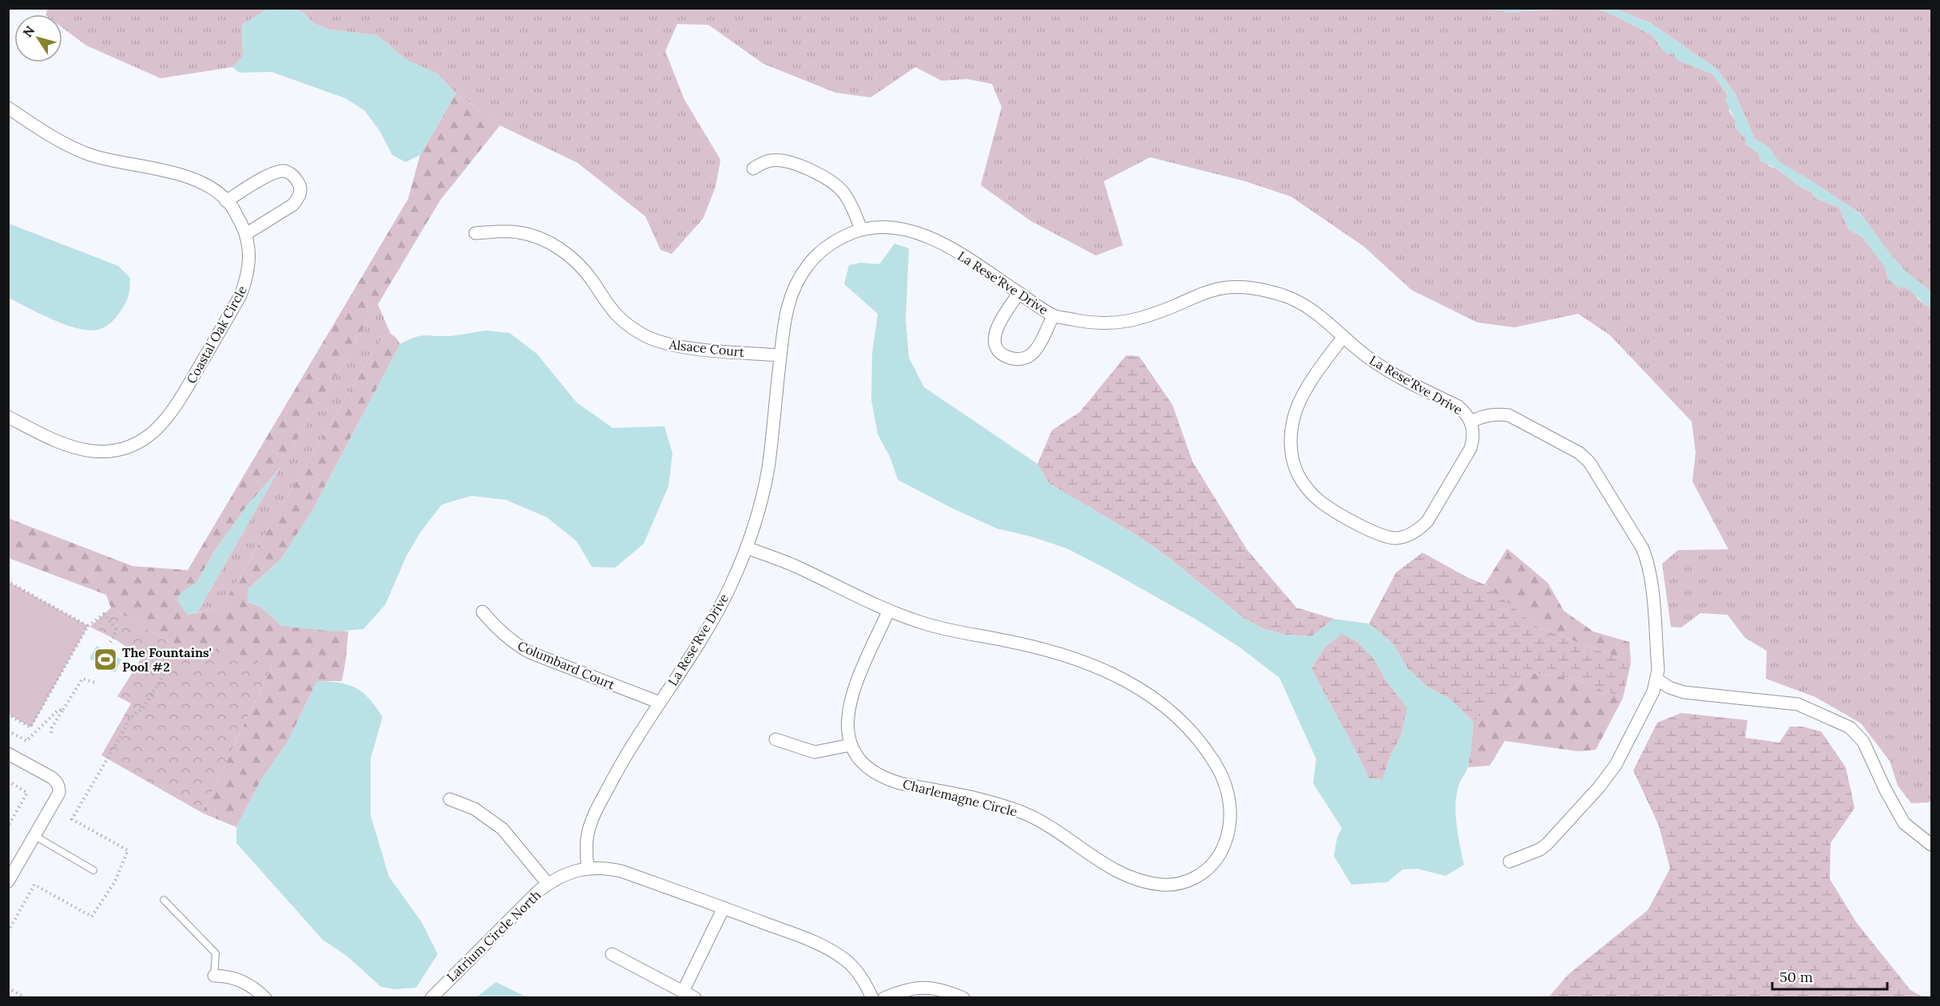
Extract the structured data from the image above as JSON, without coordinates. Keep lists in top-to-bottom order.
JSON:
{
  "streets": {
    "street": [
      "La Rese'Rve Drive",
      "Coastal Oak Circle",
      "Alsace Court",
      "Columbard Court",
      "Charlemagne Circle",
      "Latrium Circle North"
    ]
  },
  "crossings": [
    ["La Rese'Rve Drive", "Alsace Court"],
    ["La Rese'Rve Drive", "Columbard Court"],
    ["La Rese'Rve Drive", "Charlemagne Circle"],
    ["La Rese'Rve Drive", "Latrium Circle North"]
  ],
  "places": {
    "sports": ["The Fountains' Pool #2"]
  },
  "scale_bar": "50 m",
  "north": "top left"
}
